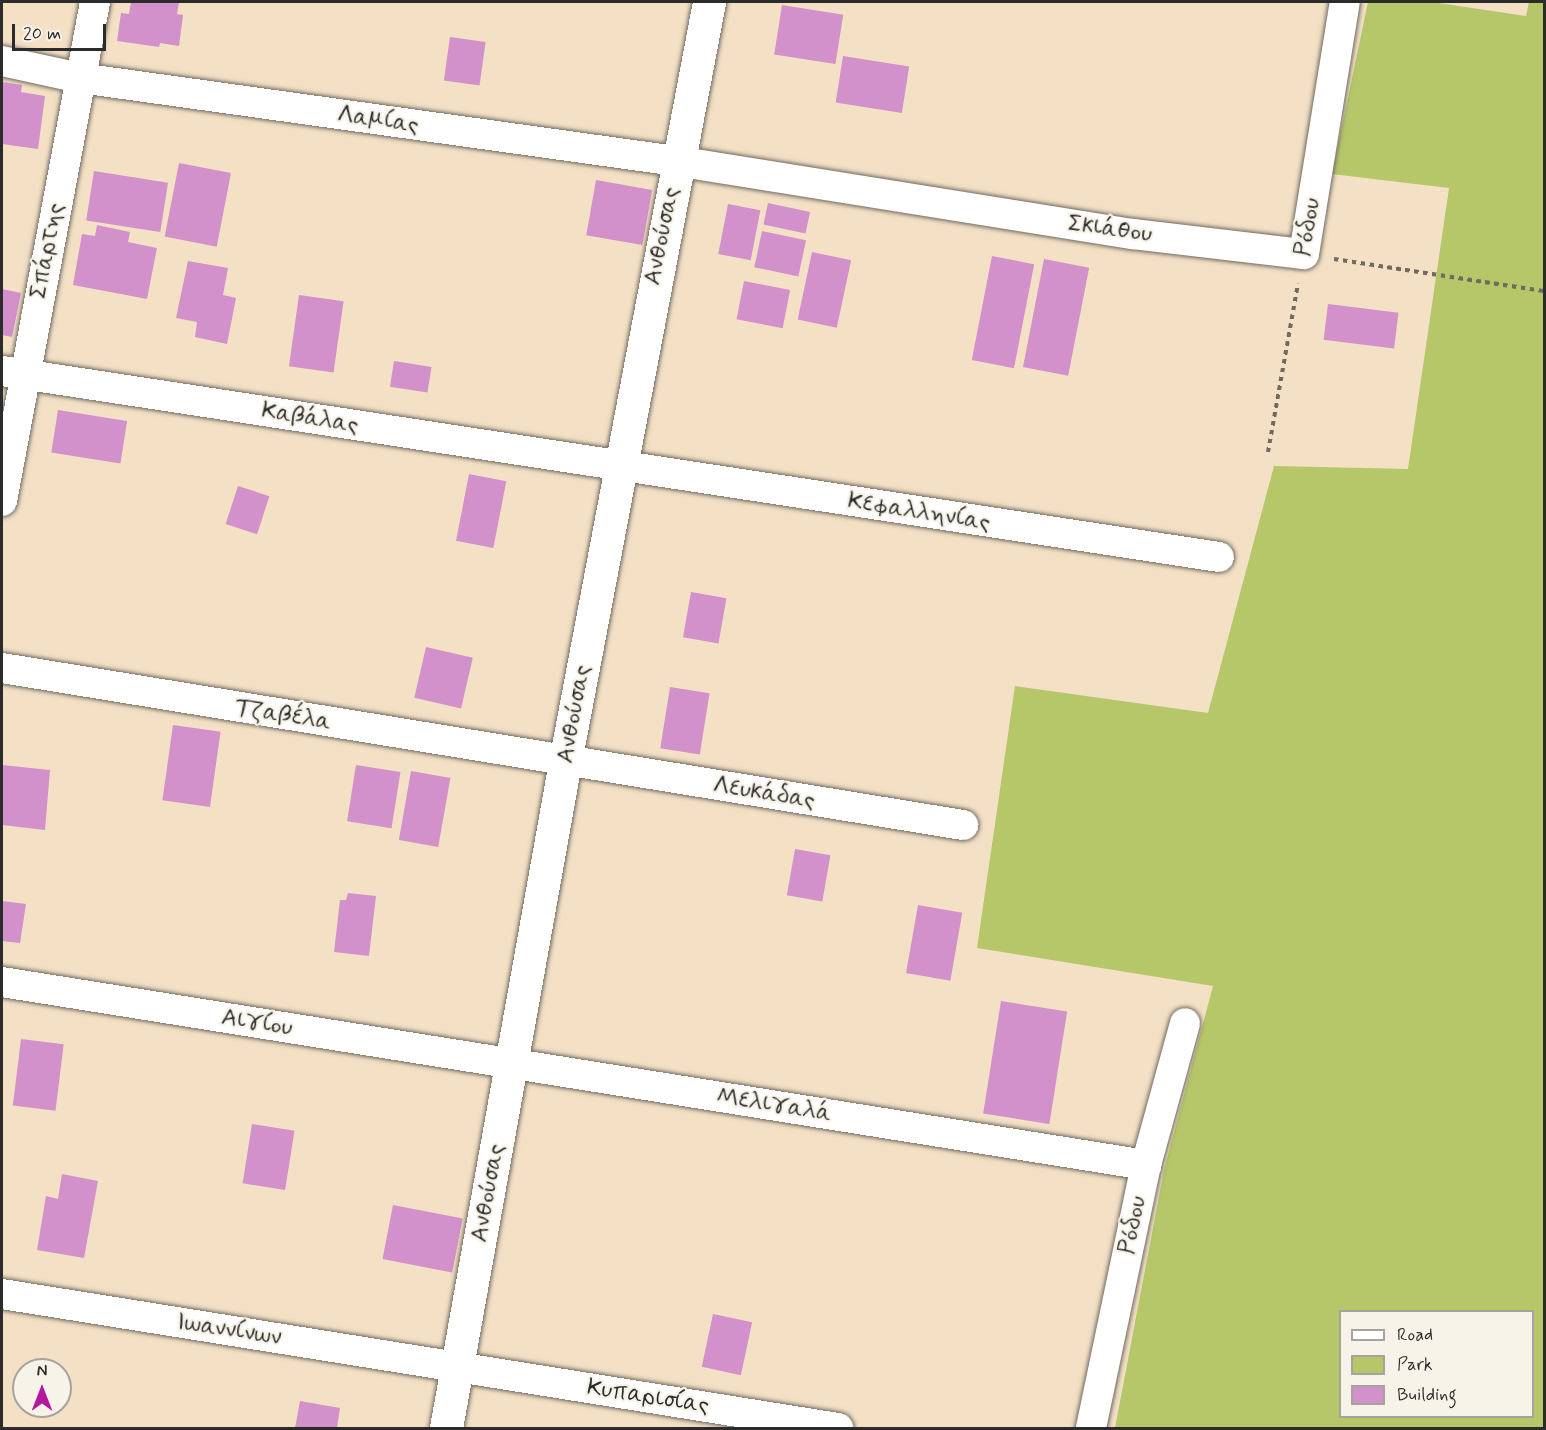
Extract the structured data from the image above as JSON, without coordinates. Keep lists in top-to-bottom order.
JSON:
{
  "streets": {
    "street": [
      "Λαμίας",
      "Ρόδου",
      "Σκιάθου",
      "Ανθούσας",
      "Σπάρτης",
      "Καβάλας",
      "Κεφαλληνίας",
      "Τζαβέλα",
      "Λευκάδας",
      "Αιγίου",
      "Μελιγαλά",
      "Ιωαννίνων",
      "Κυπαρισίας"
    ]
  },
  "crossings": [
    ["Λαμίας", "Σκιάθου"],
    ["Λαμίας", "Ανθούσας"],
    ["Λαμίας", "Σπάρτης"],
    ["Ρόδου", "Σκιάθου"],
    ["Ρόδου", "Μελιγαλά"],
    ["Σκιάθου", "Ανθούσας"],
    ["Ανθούσας", "Καβάλας"],
    ["Ανθούσας", "Κεφαλληνίας"],
    ["Ανθούσας", "Τζαβέλα"],
    ["Ανθούσας", "Λευκάδας"],
    ["Ανθούσας", "Αιγίου"],
    ["Ανθούσας", "Μελιγαλά"],
    ["Ανθούσας", "Ιωαννίνων"],
    ["Ανθούσας", "Κυπαρισίας"],
    ["Σπάρτης", "Καβάλας"],
    ["Καβάλας", "Κεφαλληνίας"],
    ["Τζαβέλα", "Λευκάδας"],
    ["Αιγίου", "Μελιγαλά"],
    ["Ιωαννίνων", "Κυπαρισίας"]
  ],
  "legend": ["Road", "Park", "Building"],
  "scale_bar": "20 m",
  "north": "top"
}
